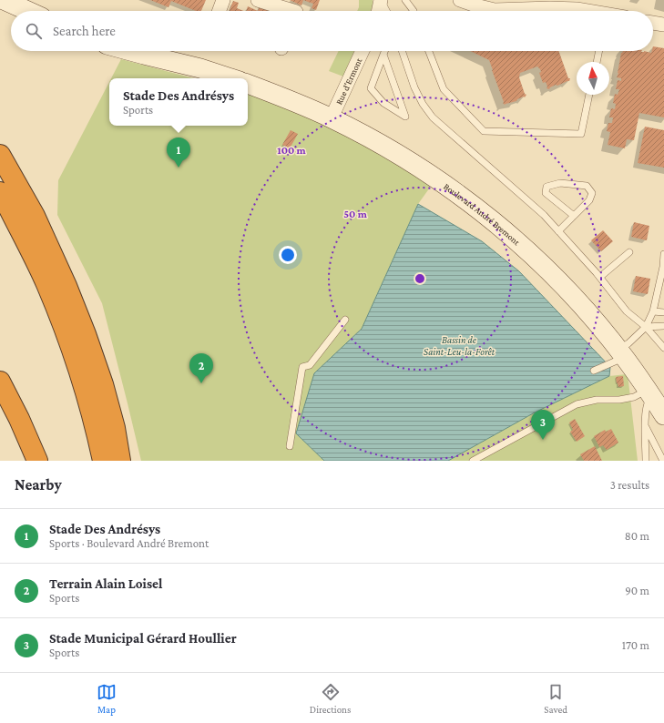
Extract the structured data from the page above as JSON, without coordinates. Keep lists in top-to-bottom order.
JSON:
{
  "streets": {
    "street": ["Rue d'Ermont", "Boulevard André Bremont"]
  },
  "crossings": [
    ["Rue d'Ermont", "Boulevard André Bremont"]
  ],
  "water": ["Bassin de Saint-Leu-la-Forêt"],
  "north": "top",
  "page": {
    "search": "Search here",
    "popup": ["Stade Des Andrésys", "Sports"],
    "pins": ["1", "2", "3"],
    "heading": ["Nearby", "3 results"],
    "list": [
      {
        "mark": "1",
        "name": "Stade Des Andrésys",
        "note": "Sports · Boulevard André Bremont",
        "value": "80 m"
      },
      {
        "mark": "2",
        "name": "Terrain Alain Loisel",
        "note": "Sports",
        "value": "90 m"
      },
      {
        "mark": "3",
        "name": "Stade Municipal Gérard Houllier",
        "note": "Sports",
        "value": "170 m"
      }
    ],
    "nav": ["Map", "Directions", "Saved"]
  },
  "rings": ["100 m", "50 m"]
}
